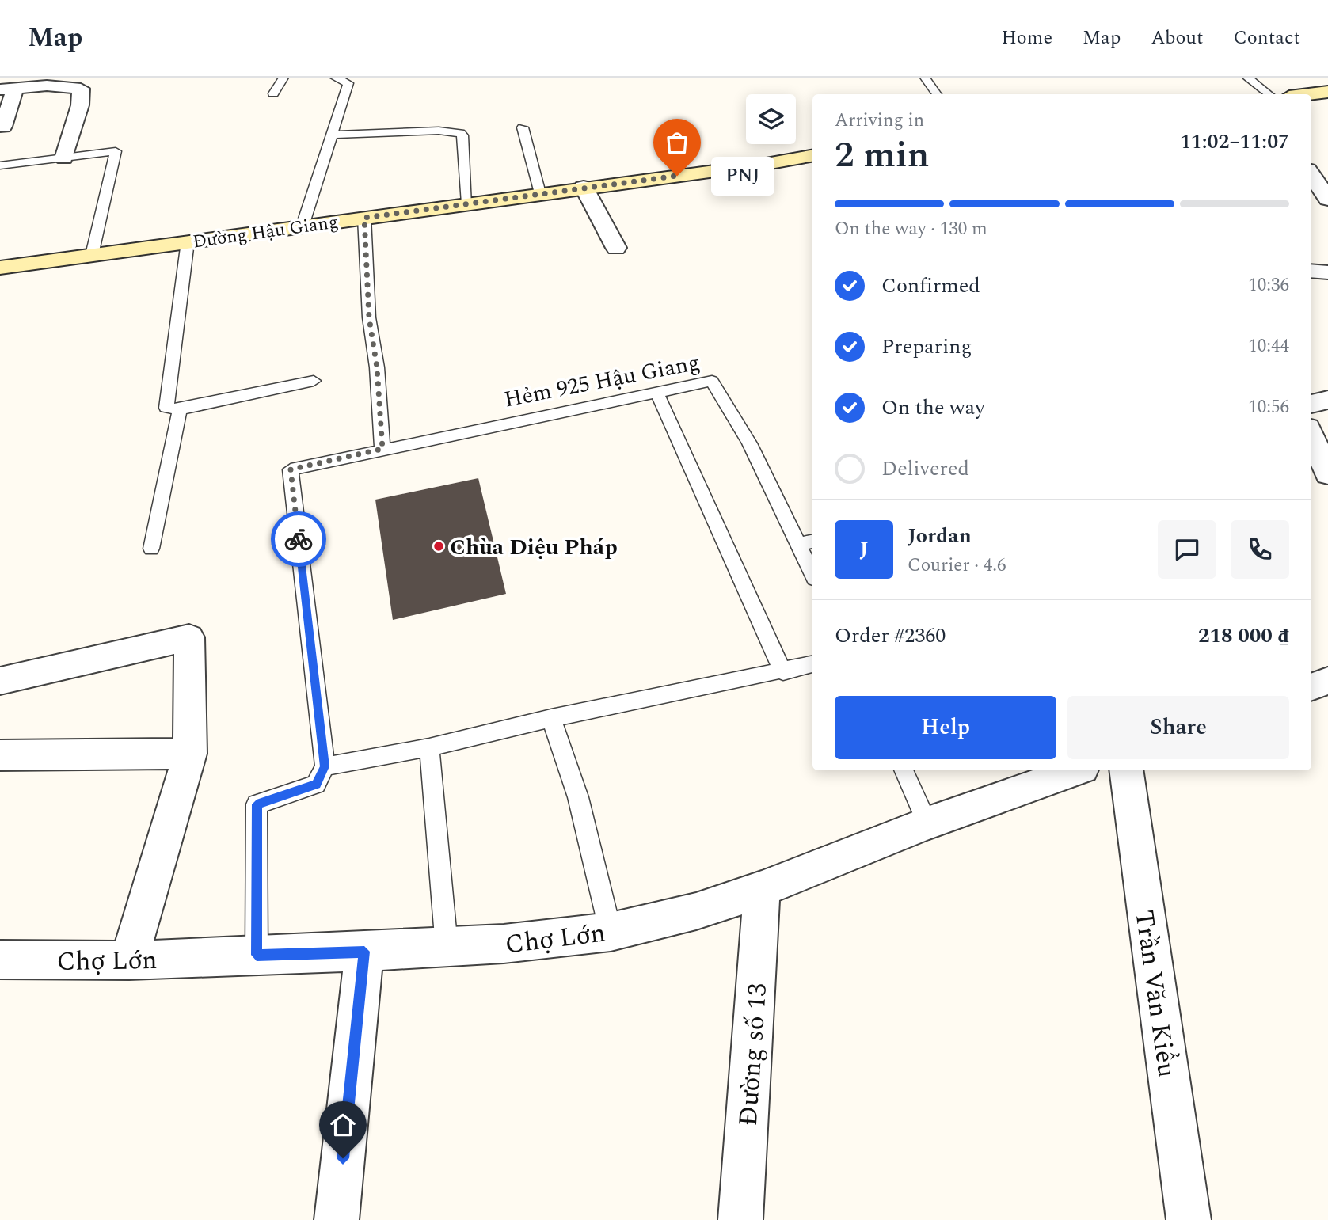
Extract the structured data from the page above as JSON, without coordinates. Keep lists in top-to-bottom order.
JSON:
{
  "streets": {
    "main road": ["Đường Hậu Giang"],
    "street": ["Chợ Lớn", "Trần Văn Kiểu", "Đường số 13"],
    "lane": ["Hẻm 925 Hậu Giang"]
  },
  "crossings": [
    ["Chợ Lớn", "Đường số 13"]
  ],
  "places": ["PNJ", "Chùa Diệu Pháp"],
  "page": {
    "header": "Map",
    "nav": [
      "Home",
      "Map",
      "About",
      "Contact"
    ],
    "heading": ["2 min", "Arriving in", "11:02–11:07"],
    "panel": [
      "Jordan",
      "Courier · 4.6",
      "Order #2360",
      "218 000 ₫"
    ],
    "bubble": "PNJ",
    "bar": "On the way · 130 m",
    "list": [
      ["Confirmed", "10:36"],
      ["Preparing", "10:44"],
      ["On the way", "10:56"],
      "Delivered"
    ],
    "round": "J",
    "buttons": ["Help", "Share"]
  }
}
